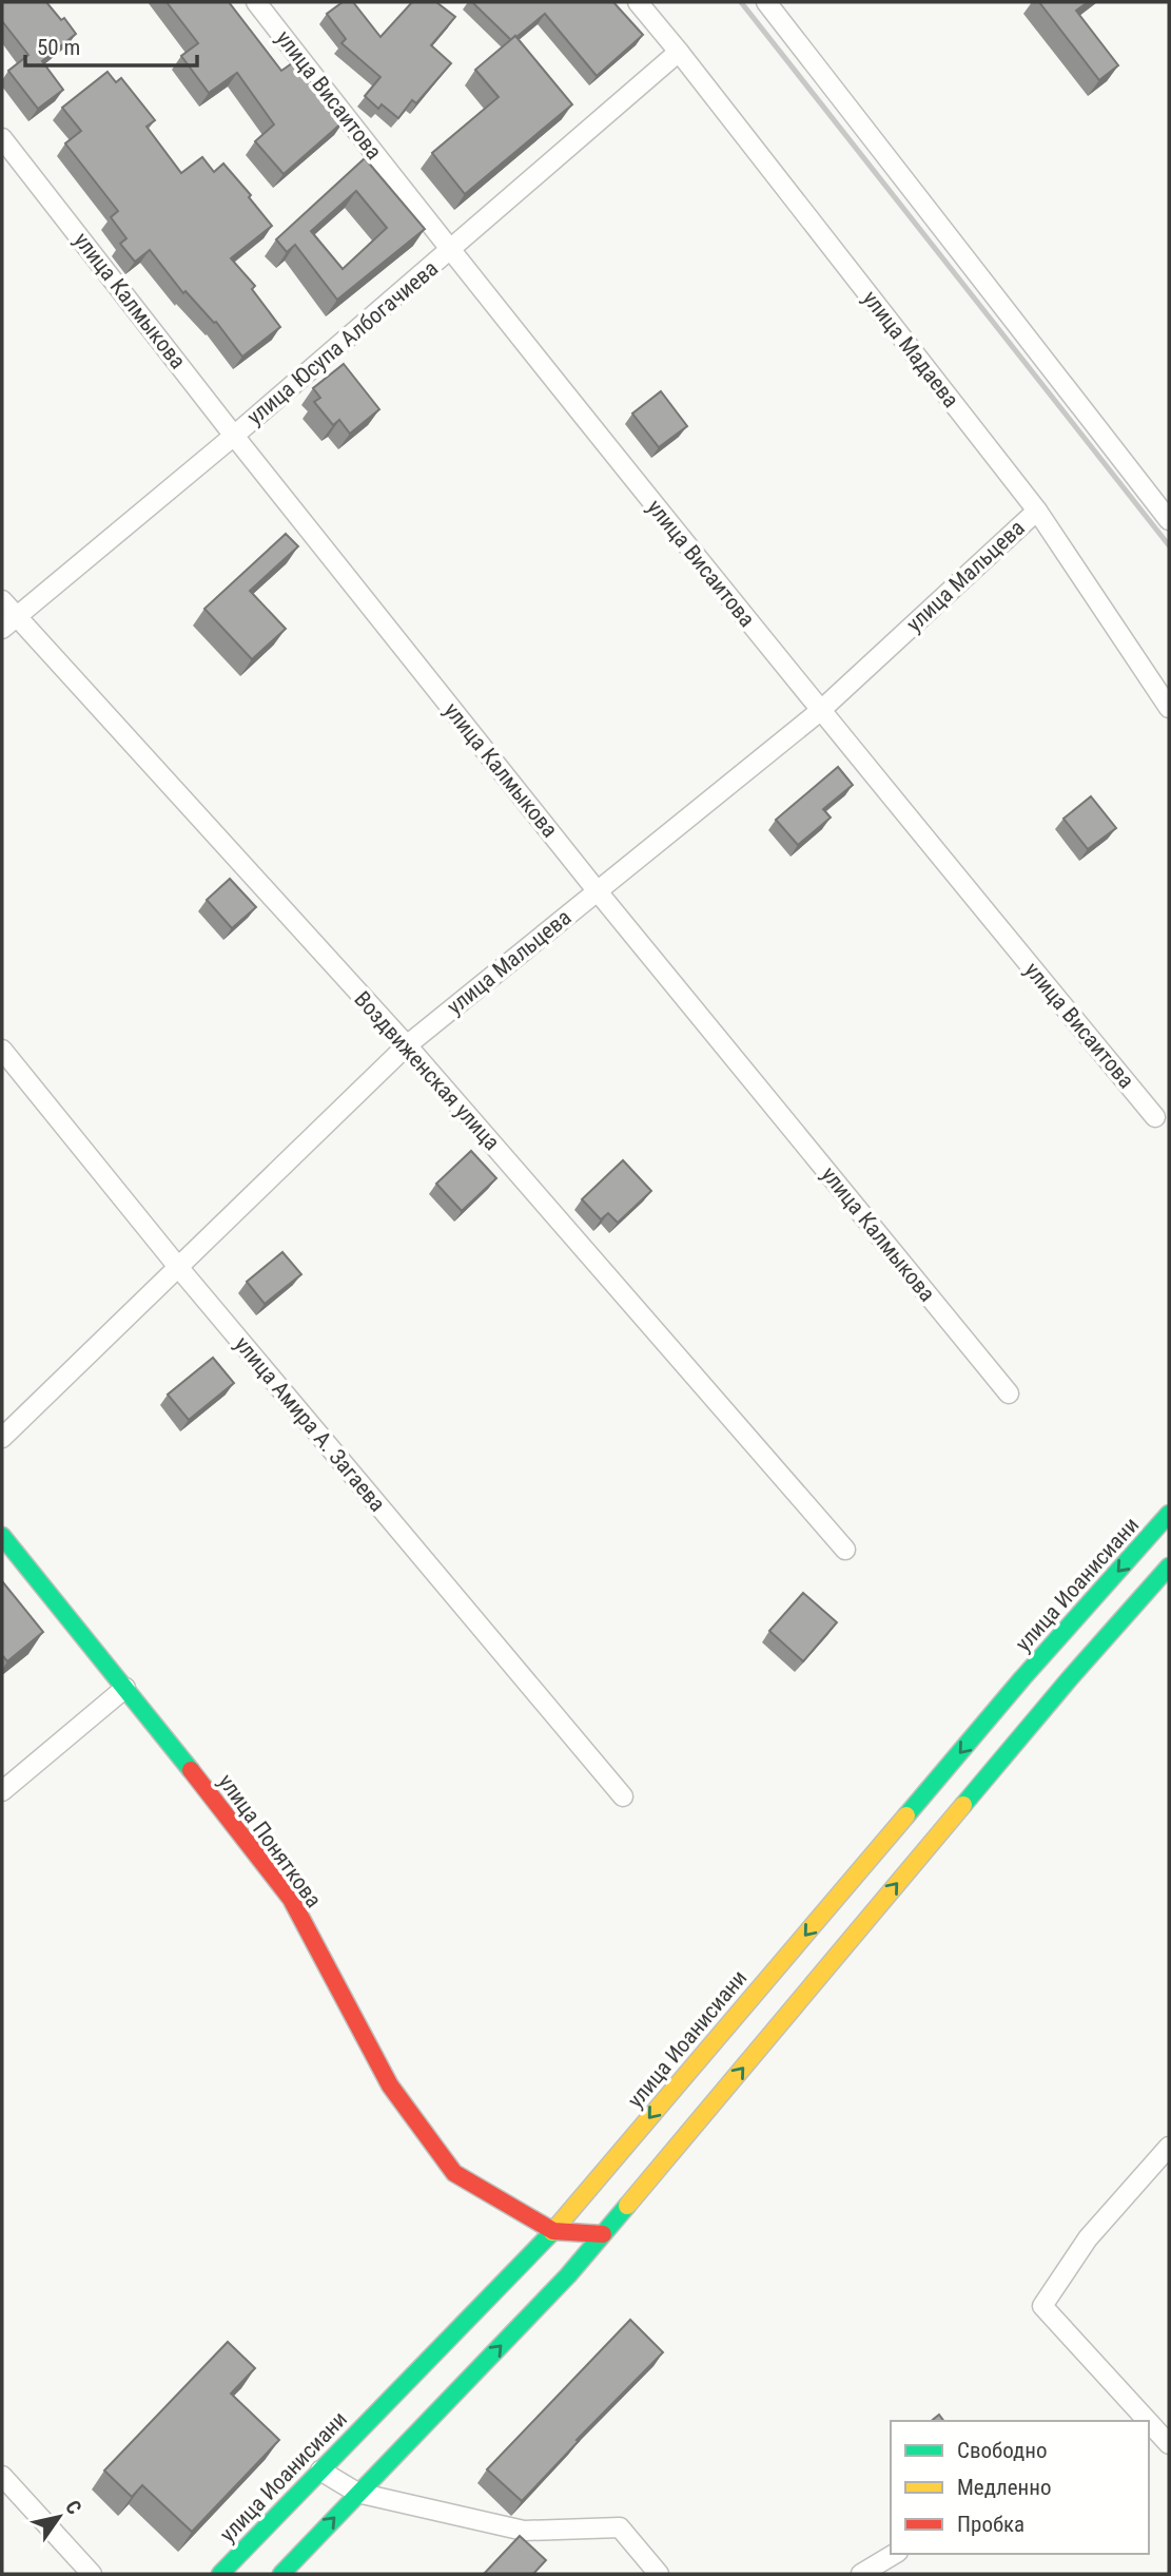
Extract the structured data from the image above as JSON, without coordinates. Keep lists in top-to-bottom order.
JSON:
{
  "streets": {
    "main road": ["улица Иоанисиани", "улица Поняткова"],
    "street": [
      "улица Висаитова",
      "улица Калмыкова",
      "улица Юсупа Албогачиева",
      "улица Мадаева",
      "улица Мальцева",
      "Воздвиженская улица",
      "улица Амира А. Загаева"
    ]
  },
  "crossings": [
    ["улица Висаитова", "улица Юсупа Албогачиева"],
    ["улица Висаитова", "улица Мальцева"],
    ["улица Калмыкова", "улица Юсупа Албогачиева"],
    ["улица Калмыкова", "улица Мальцева"],
    ["улица Юсупа Албогачиева", "улица Мадаева"],
    ["улица Юсупа Албогачиева", "Воздвиженская улица"],
    ["улица Мадаева", "улица Мальцева"],
    ["улица Мальцева", "Воздвиженская улица"],
    ["улица Мальцева", "улица Амира А. Загаева"],
    ["улица Иоанисиани", "улица Поняткова"]
  ],
  "legend": ["Свободно", "Медленно", "Пробка"],
  "scale_bar": "50 m",
  "north": "top right"
}
